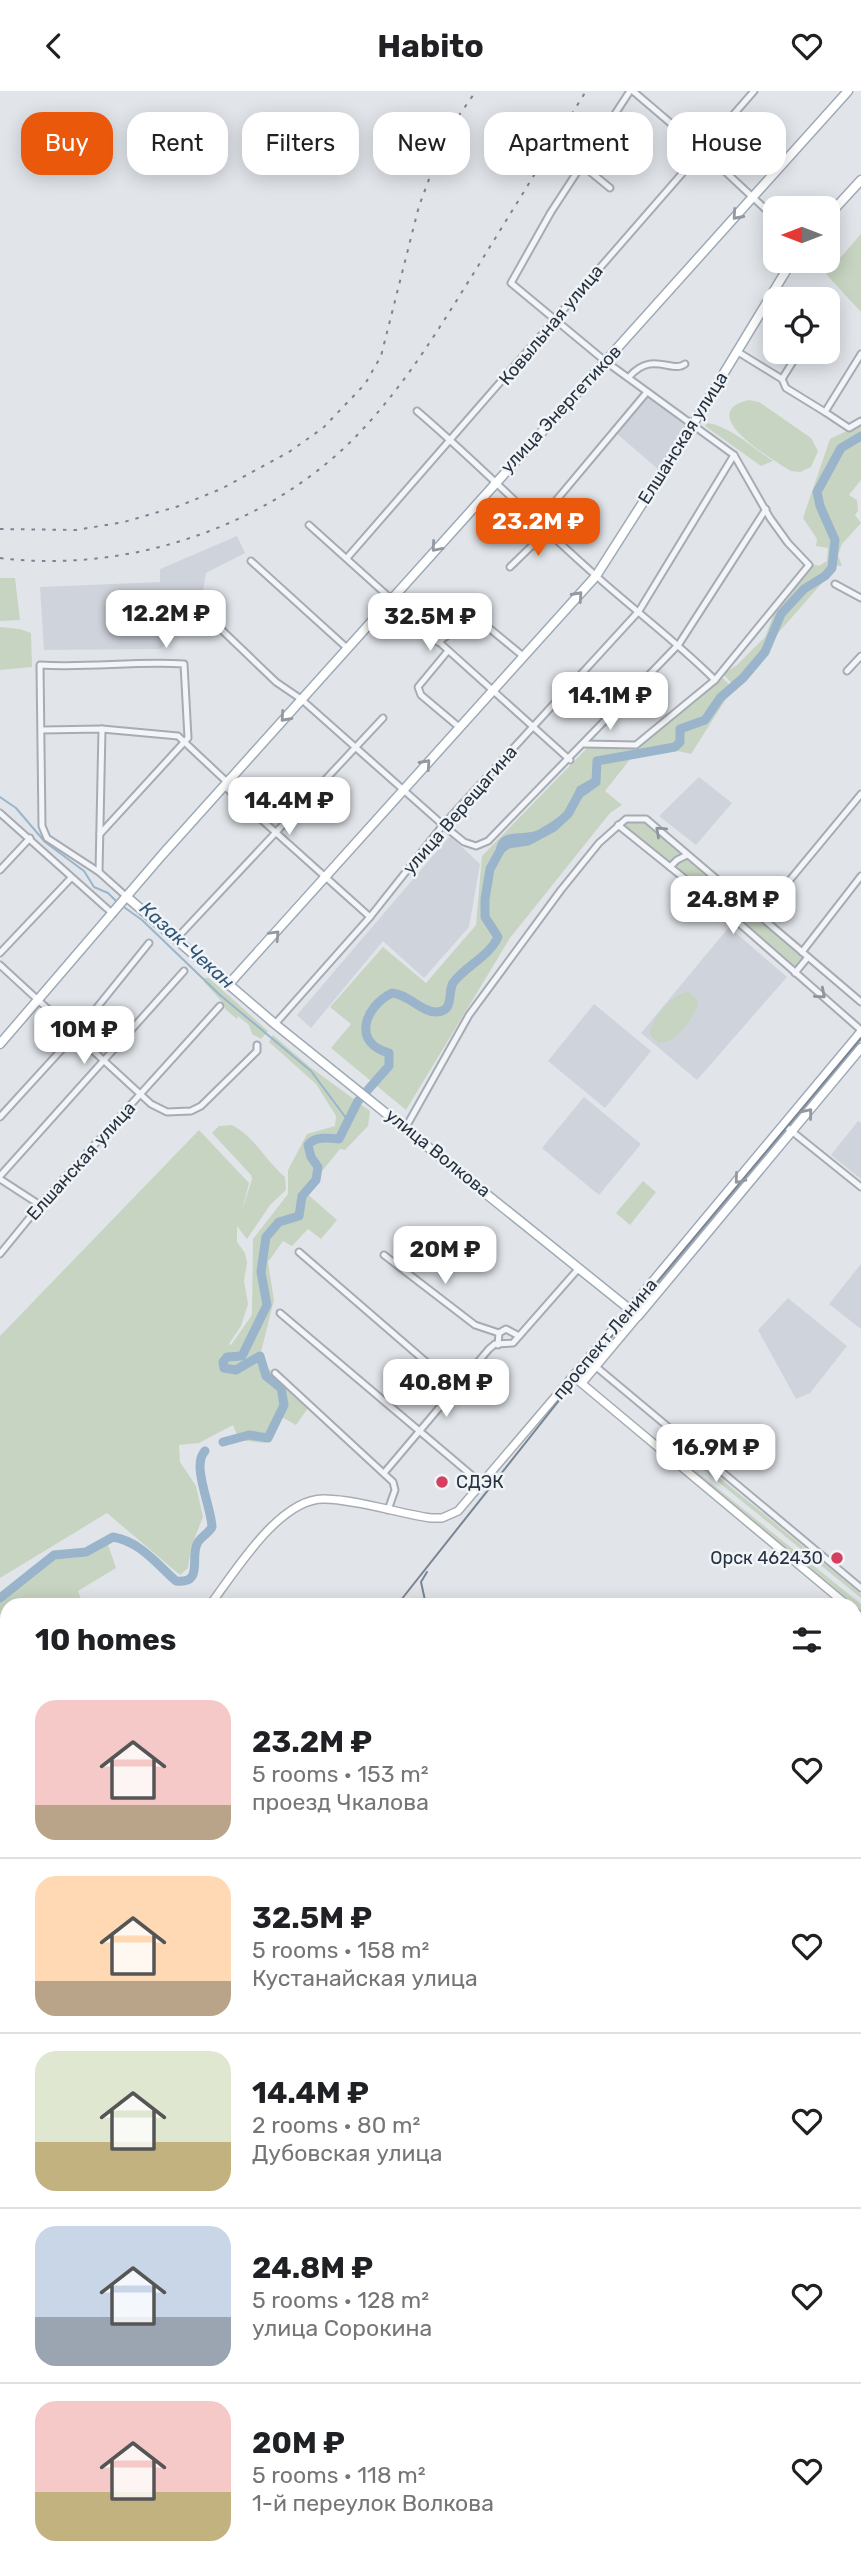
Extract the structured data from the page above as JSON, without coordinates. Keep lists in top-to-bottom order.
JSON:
{
  "streets": {
    "main road": [
      "улица Энергетиков",
      "Елшанская улица",
      "улица Волкова",
      "проспект Ленина"
    ],
    "street": ["Ковыльная улица", "улица Верещагина"]
  },
  "crossings": [
    ["улица Энергетиков", "улица Волкова"],
    ["Елшанская улица", "улица Волкова"],
    ["улица Верещагина", "улица Волкова"],
    ["улица Волкова", "проспект Ленина"]
  ],
  "one_way": ["улица Энергетиков"],
  "water": ["Казак-Чекан"],
  "places": ["СДЭК", "Орск 462430"],
  "north": "left",
  "page": {
    "header": "Habito",
    "chip": [
      "Buy",
      "Rent",
      "Filters",
      "New",
      "Apartment",
      "House"
    ],
    "price": [
      "23.2M ₽",
      "12.2M ₽",
      "32.5M ₽",
      "14.1M ₽",
      "14.4M ₽",
      "24.8M ₽",
      "10M ₽",
      "20M ₽",
      "40.8M ₽",
      "16.9M ₽"
    ],
    "heading": "10 homes",
    "list": [
      {
        "name": "23.2M ₽",
        "note": "5 rooms · 153 m² · проезд Чкалова"
      },
      {
        "name": "32.5M ₽",
        "note": "5 rooms · 158 m² · Кустанайская улица"
      },
      {
        "name": "14.4M ₽",
        "note": "2 rooms · 80 m² · Дубовская улица"
      },
      {
        "name": "24.8M ₽",
        "note": "5 rooms · 128 m² · улица Сорокина"
      },
      {
        "name": "20M ₽",
        "note": "5 rooms · 118 m² · 1-й переулок Волкова"
      }
    ]
  }
}
